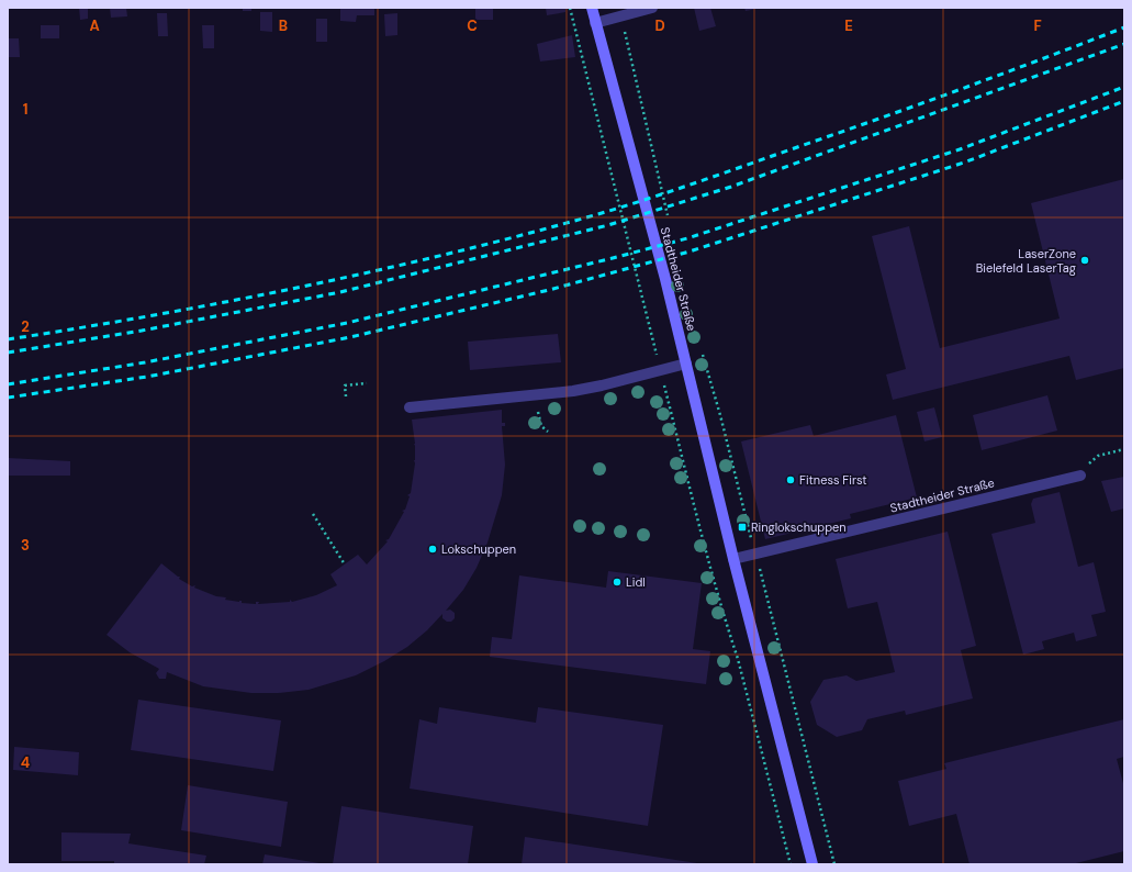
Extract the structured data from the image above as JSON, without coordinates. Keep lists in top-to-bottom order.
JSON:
{
  "streets": {
    "street": ["Stadtheider Straße"]
  },
  "places": {
    "other": [
      "LaserZone Bielefeld LaserTag",
      "Fitness First",
      "Lokschuppen",
      "Lidl"
    ],
    "transit": ["Ringlokschuppen"]
  },
  "grid": {
    "columns": [
      "A",
      "B",
      "C",
      "D",
      "E",
      "F"
    ],
    "rows": [
      "1",
      "2",
      "3",
      "4"
    ]
  }
}
